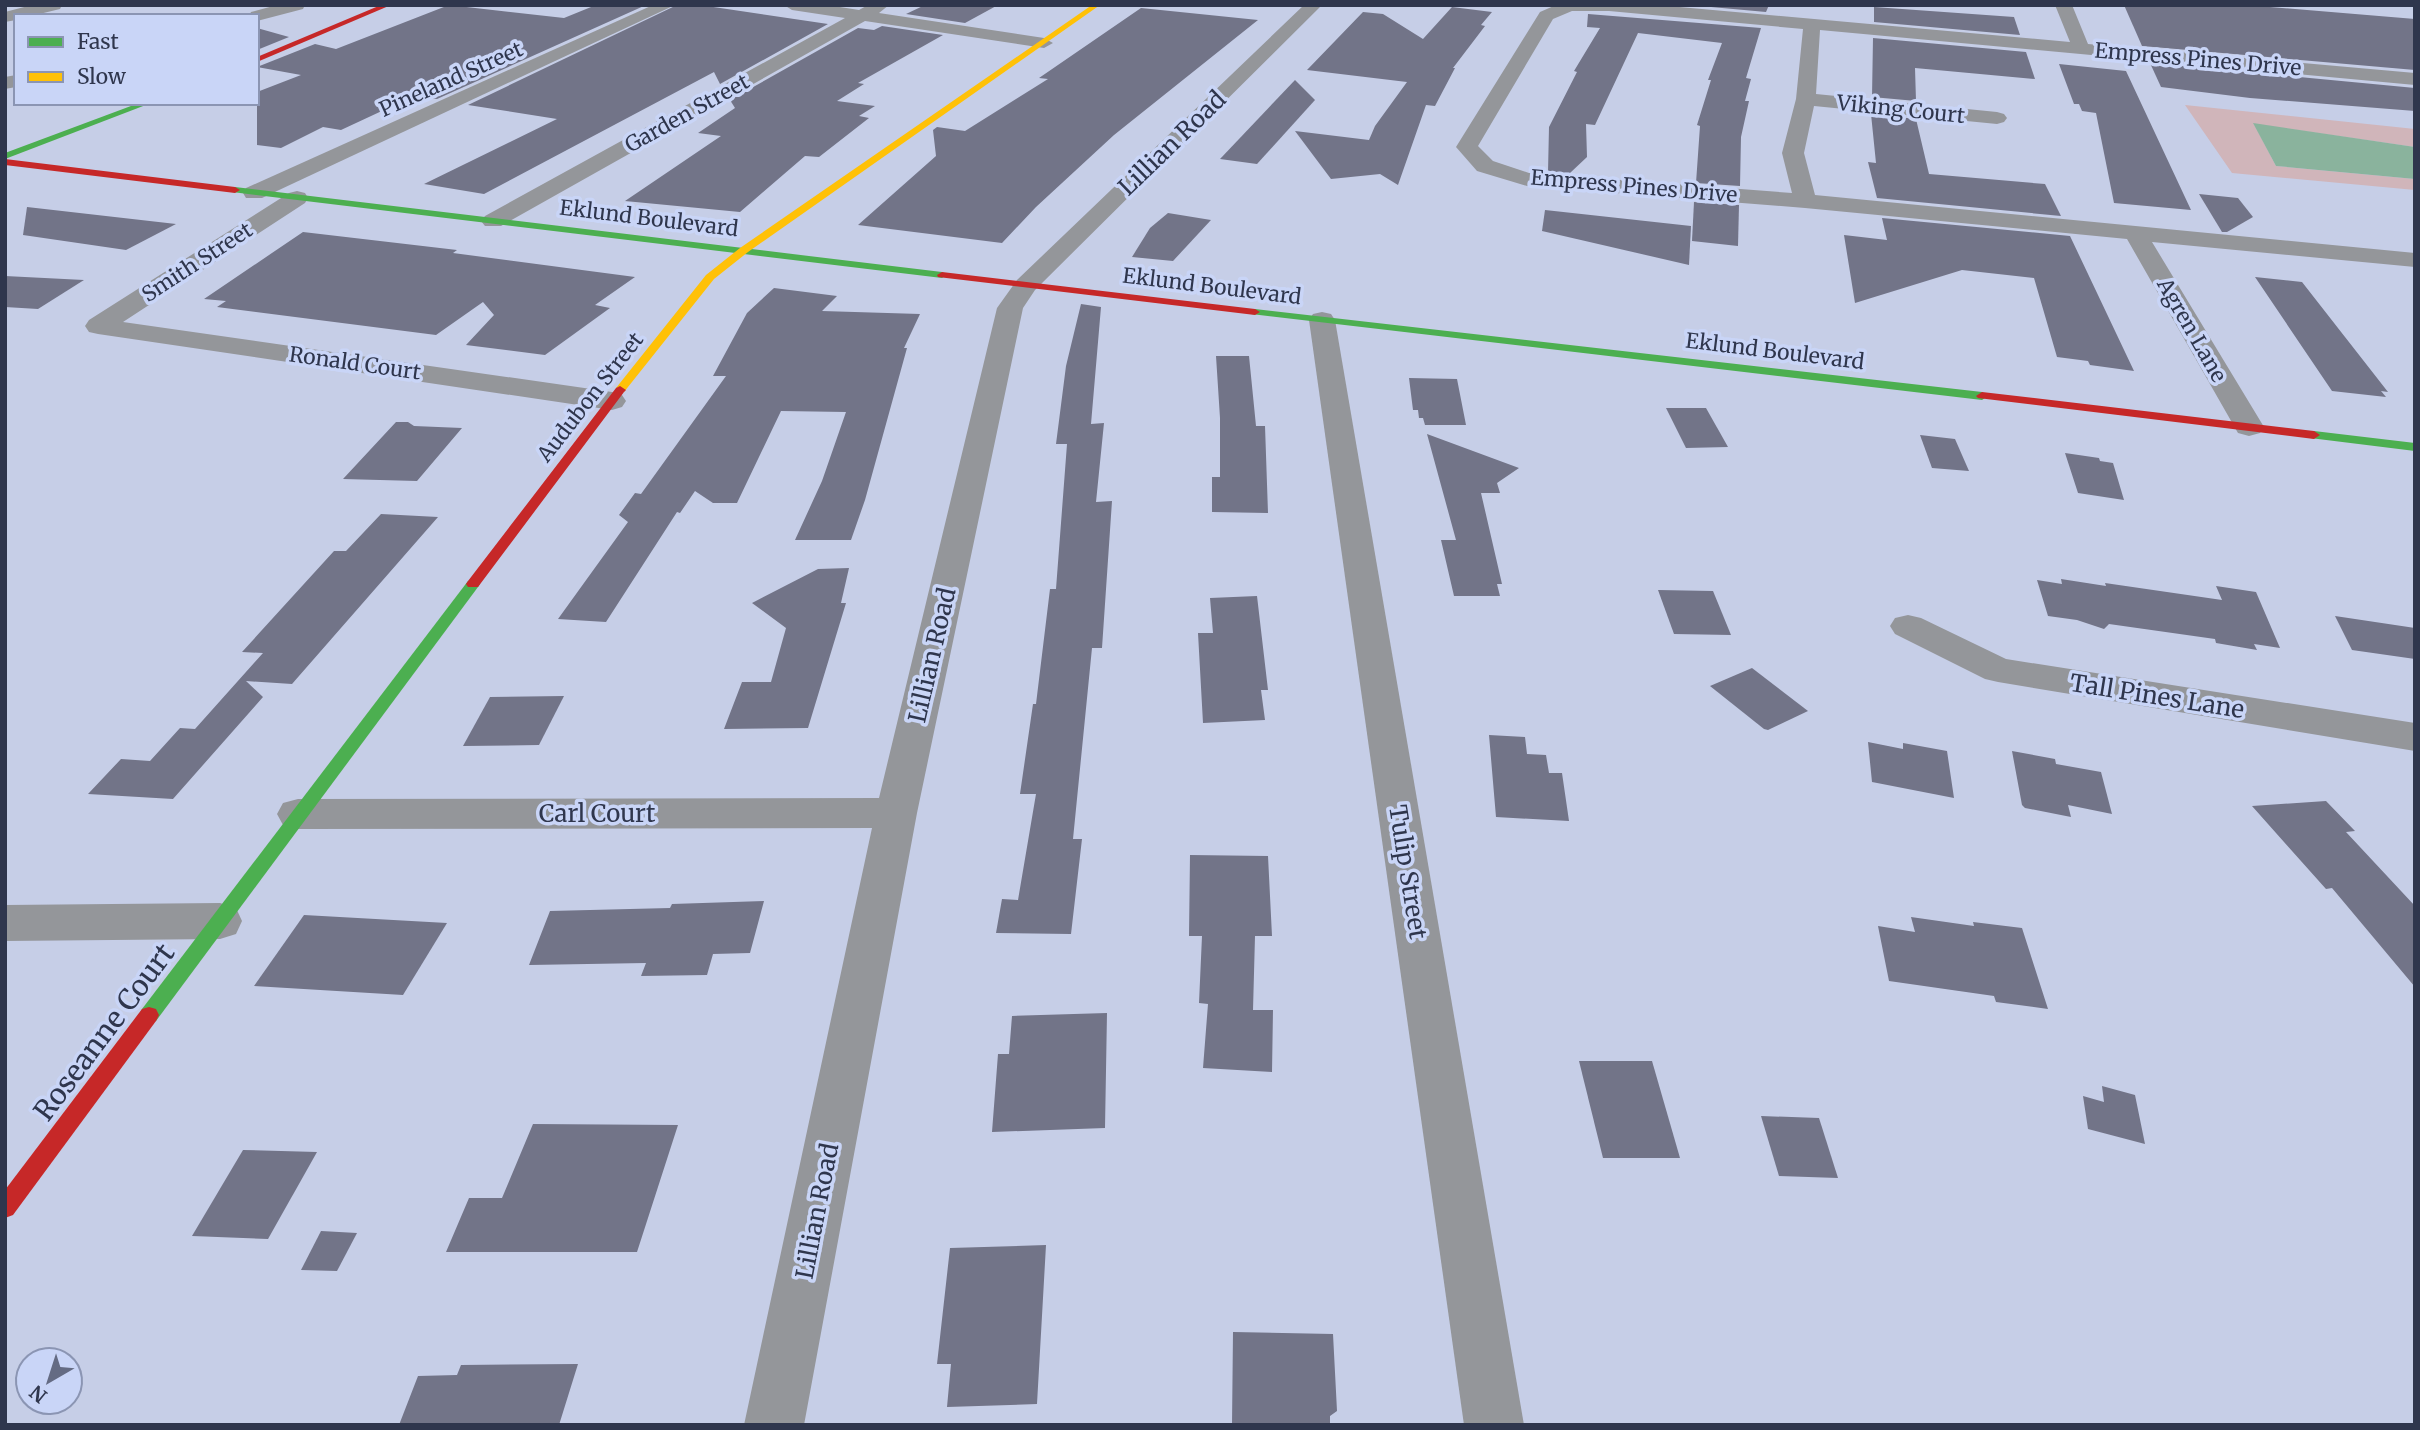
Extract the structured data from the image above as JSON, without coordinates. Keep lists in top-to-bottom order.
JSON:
{
  "streets": {
    "street": [
      "Empress Pines Drive",
      "Pineland Street",
      "Viking Court",
      "Garden Street",
      "Lillian Road",
      "Eklund Boulevard",
      "Smith Street",
      "Agren Lane",
      "Ronald Court",
      "Audubon Street",
      "Tall Pines Lane",
      "Carl Court",
      "Tulip Street",
      "Roseanne Court"
    ]
  },
  "crossings": [
    ["Empress Pines Drive", "Agren Lane"],
    ["Pineland Street", "Eklund Boulevard"],
    ["Garden Street", "Eklund Boulevard"],
    ["Lillian Road", "Eklund Boulevard"],
    ["Lillian Road", "Carl Court"],
    ["Eklund Boulevard", "Smith Street"],
    ["Eklund Boulevard", "Agren Lane"],
    ["Eklund Boulevard", "Audubon Street"],
    ["Eklund Boulevard", "Tulip Street"],
    ["Smith Street", "Ronald Court"],
    ["Ronald Court", "Audubon Street"],
    ["Audubon Street", "Carl Court"],
    ["Audubon Street", "Roseanne Court"]
  ],
  "legend": ["Fast", "Slow"],
  "north": "bottom left"
}
